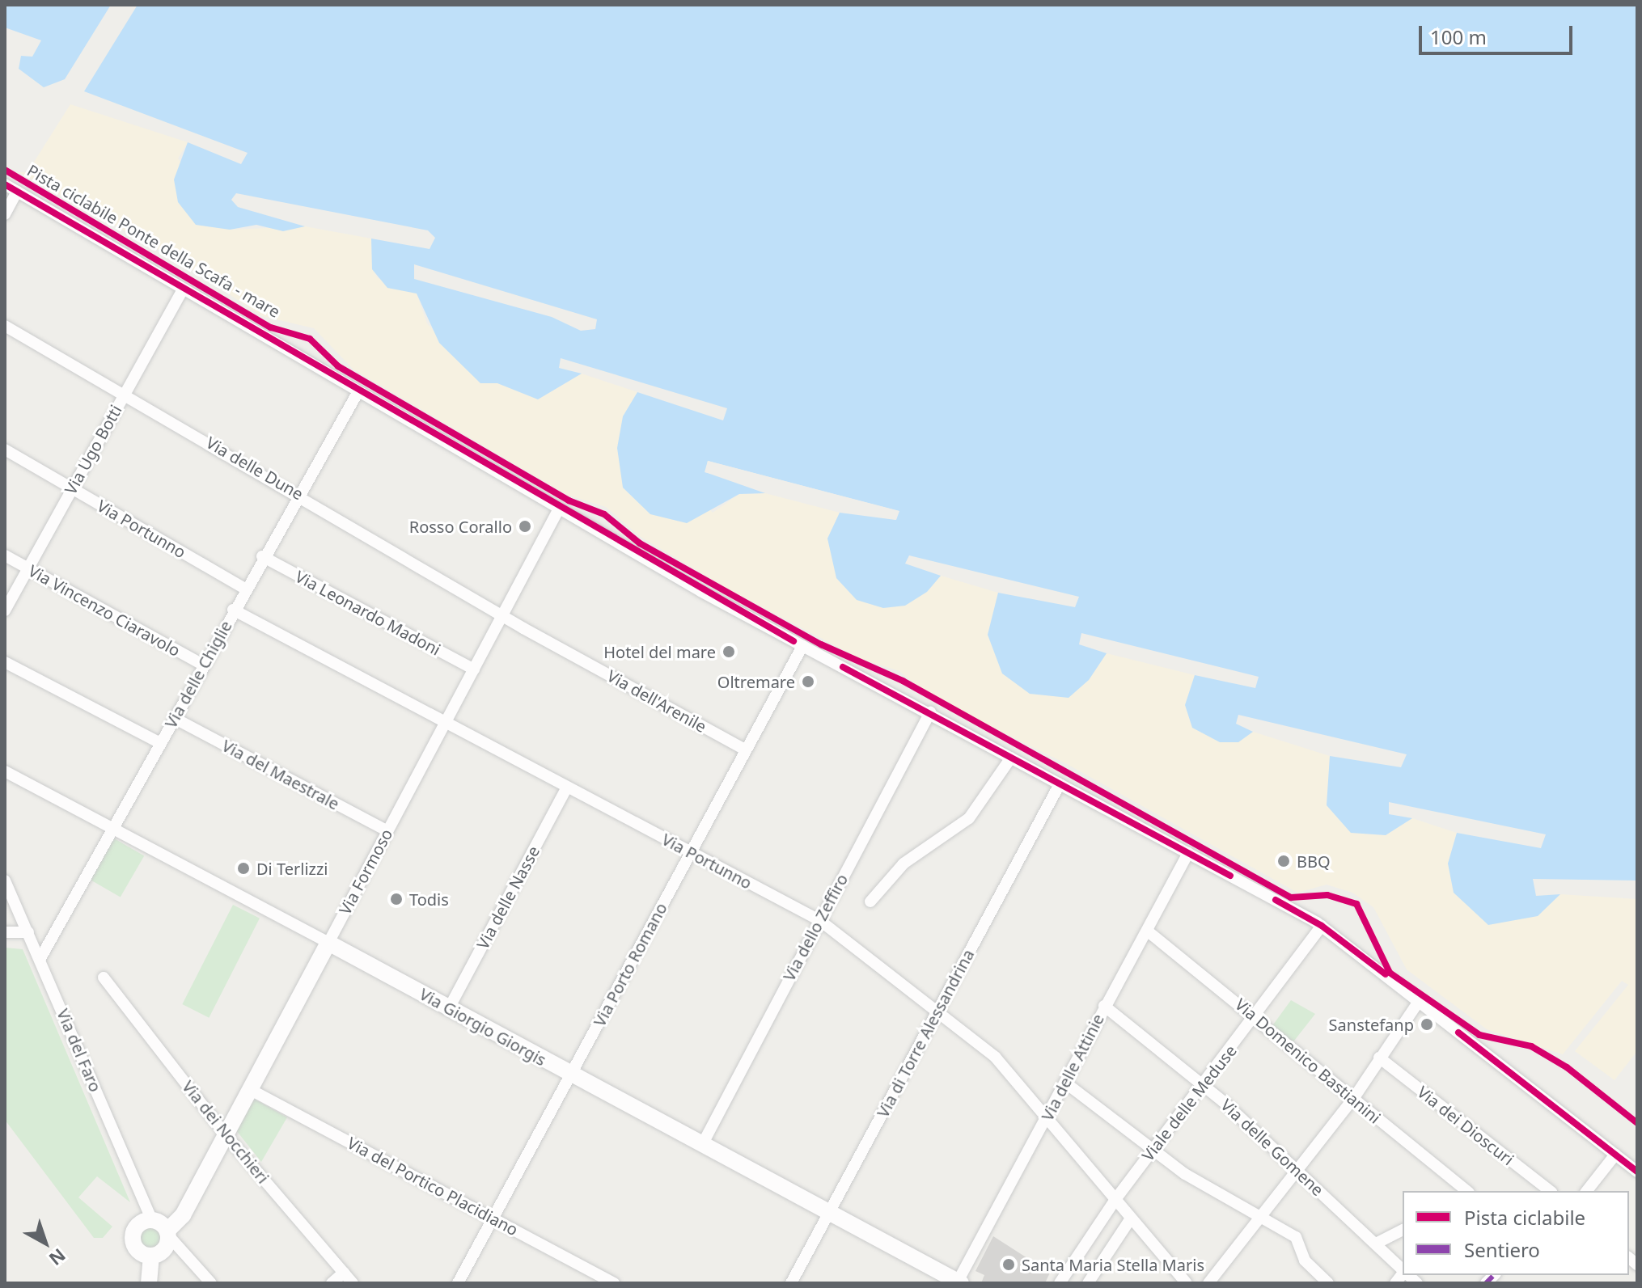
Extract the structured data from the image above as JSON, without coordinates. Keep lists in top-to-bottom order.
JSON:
{
  "streets": {
    "street": [
      "Via Ugo Botti",
      "Via delle Dune",
      "Via Portunno",
      "Via Vincenzo Ciaravolo",
      "Via Leonardo Madoni",
      "Via delle Chiglie",
      "Via dell'Arenile",
      "Via del Maestrale",
      "Via Formoso",
      "Via delle Nasse",
      "Via dello Zeffiro",
      "Via Porto Romano",
      "Via Giorgio Giorgis",
      "Via di Torre Alessandrina",
      "Via del Faro",
      "Via Domenico Bastianini",
      "Via delle Attinie",
      "Viale delle Meduse",
      "Via dei Dioscuri",
      "Via dei Nocchieri",
      "Via delle Gomene",
      "Via del Portico Placidiano"
    ],
    "cycle path": ["Pista ciclabile Ponte della Scafa - mare"]
  },
  "crossings": [
    ["Via Ugo Botti", "Via delle Dune"],
    ["Via Ugo Botti", "Via Portunno"],
    ["Via Ugo Botti", "Via Vincenzo Ciaravolo"],
    ["Via delle Dune", "Via delle Chiglie"],
    ["Via delle Dune", "Via dell'Arenile"],
    ["Via delle Dune", "Via Formoso"],
    ["Via Portunno", "Via delle Chiglie"],
    ["Via Portunno", "Via Formoso"],
    ["Via Portunno", "Via delle Nasse"],
    ["Via Portunno", "Via dello Zeffiro"],
    ["Via Portunno", "Via Porto Romano"],
    ["Via Portunno", "Via di Torre Alessandrina"],
    ["Via Portunno", "Via delle Attinie"],
    ["Via Portunno", "Viale delle Meduse"],
    ["Via Vincenzo Ciaravolo", "Via delle Chiglie"],
    ["Via Leonardo Madoni", "Via delle Chiglie"],
    ["Via Leonardo Madoni", "Via Formoso"],
    ["Via delle Chiglie", "Via del Maestrale"],
    ["Via delle Chiglie", "Via Giorgio Giorgis"],
    ["Via delle Chiglie", "Via del Faro"],
    ["Via dell'Arenile", "Via Formoso"],
    ["Via dell'Arenile", "Via Porto Romano"],
    ["Via del Maestrale", "Via Formoso"],
    ["Via Formoso", "Via Giorgio Giorgis"],
    ["Via Formoso", "Via del Faro"],
    ["Via Formoso", "Via dei Nocchieri"],
    ["Via Formoso", "Via del Portico Placidiano"],
    ["Via delle Nasse", "Via Giorgio Giorgis"],
    ["Via dello Zeffiro", "Via Giorgio Giorgis"],
    ["Via Porto Romano", "Via Giorgio Giorgis"],
    ["Via Porto Romano", "Via del Portico Placidiano"],
    ["Via Giorgio Giorgis", "Via di Torre Alessandrina"],
    ["Via Giorgio Giorgis", "Via delle Attinie"],
    ["Via Domenico Bastianini", "Via delle Attinie"],
    ["Via Domenico Bastianini", "Viale delle Meduse"],
    ["Via delle Attinie", "Via delle Gomene"],
    ["Viale delle Meduse", "Via delle Gomene"]
  ],
  "places": [
    "Rosso Corallo",
    "Hotel del mare",
    "Oltremare",
    "BBQ",
    "Di Terlizzi",
    "Todis",
    "Sanstefanp",
    "Santa Maria Stella Maris"
  ],
  "legend": ["Pista ciclabile", "Sentiero"],
  "scale_bar": "100 m",
  "north": "bottom right"
}
